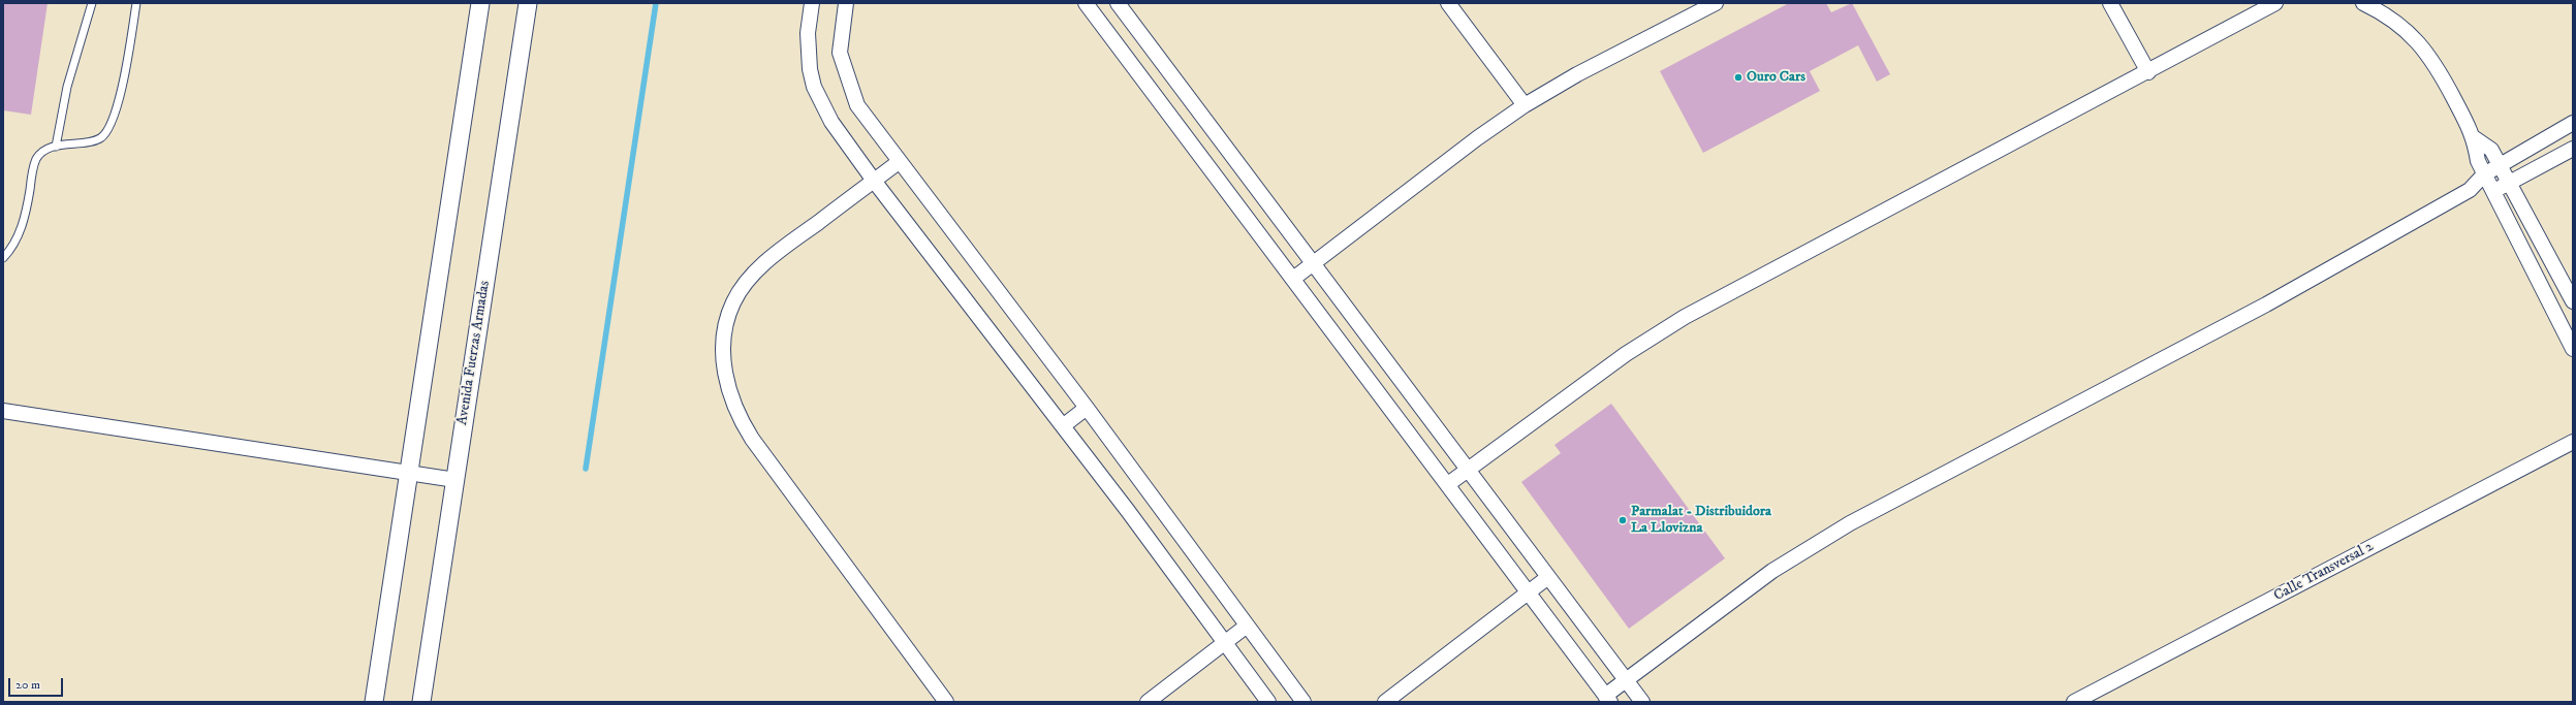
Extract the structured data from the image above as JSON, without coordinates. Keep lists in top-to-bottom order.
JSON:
{
  "streets": {
    "street": ["Avenida Fuerzas Armadas", "Calle Transversal 2"]
  },
  "places": ["Ouro Cars", "Parmalat - Distribuidora La Llovizna"],
  "scale_bar": "20 m"
}
